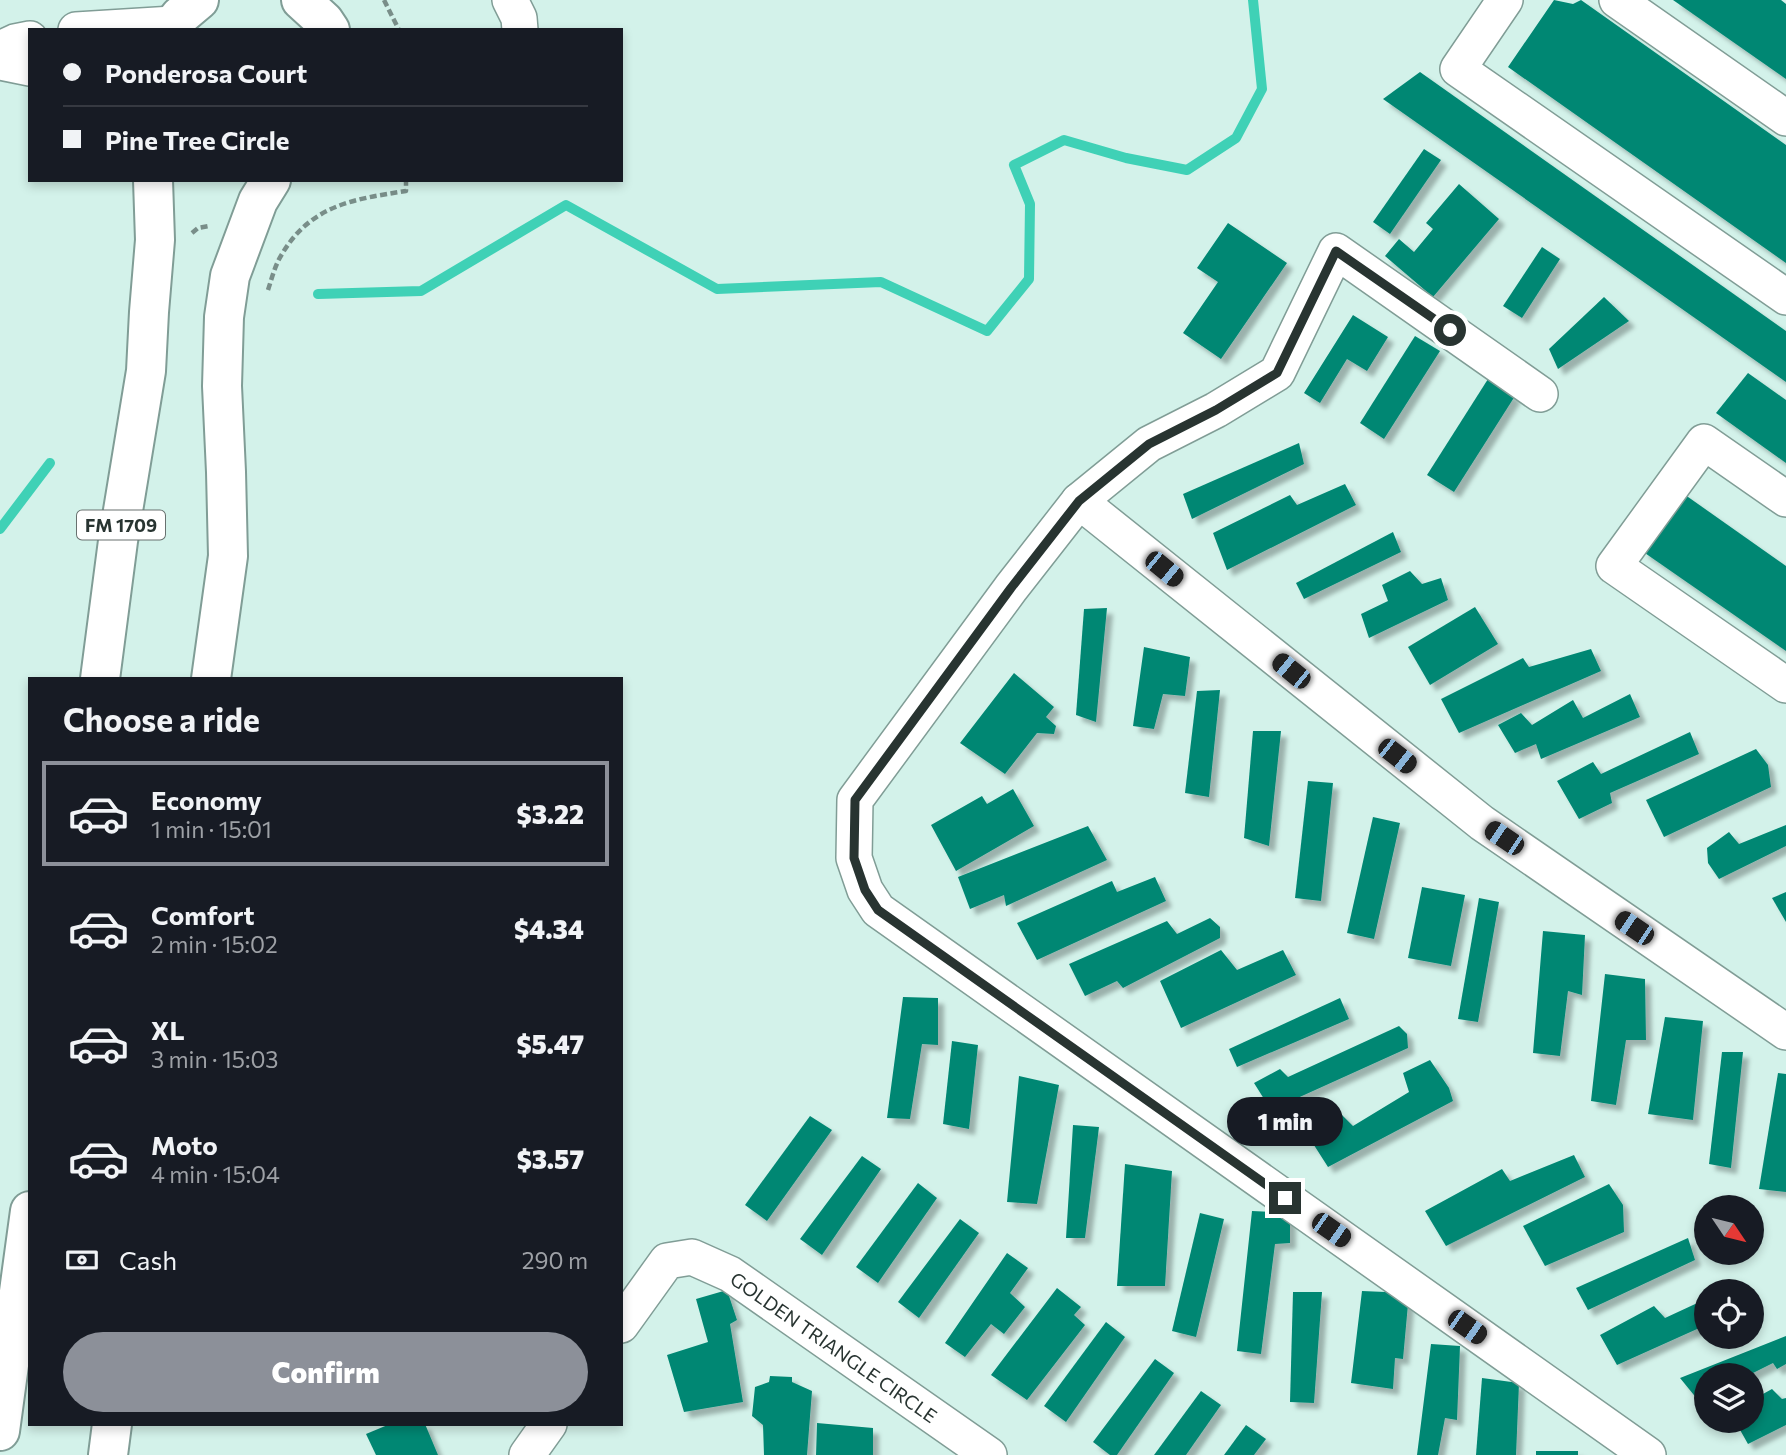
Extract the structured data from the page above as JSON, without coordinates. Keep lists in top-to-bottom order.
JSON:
{
  "streets": {
    "main road": ["FM 1709"],
    "street": ["GOLDEN TRIANGLE CIRCLE"]
  },
  "north": "bottom right",
  "page": {
    "banner": ["Ponderosa Court", "Pine Tree Circle"],
    "heading": "Choose a ride",
    "list": [
      {
        "name": "Economy",
        "note": "1 min · 15:01",
        "value": "$3.22"
      },
      {
        "name": "Comfort",
        "note": "2 min · 15:02",
        "value": "$4.34"
      },
      {
        "name": "XL",
        "note": "3 min · 15:03",
        "value": "$5.47"
      },
      {
        "name": "Moto",
        "note": "4 min · 15:04",
        "value": "$3.57"
      }
    ],
    "bubble": "1 min",
    "pay": ["Cash", "290 m"],
    "buttons": "Confirm"
  }
}
